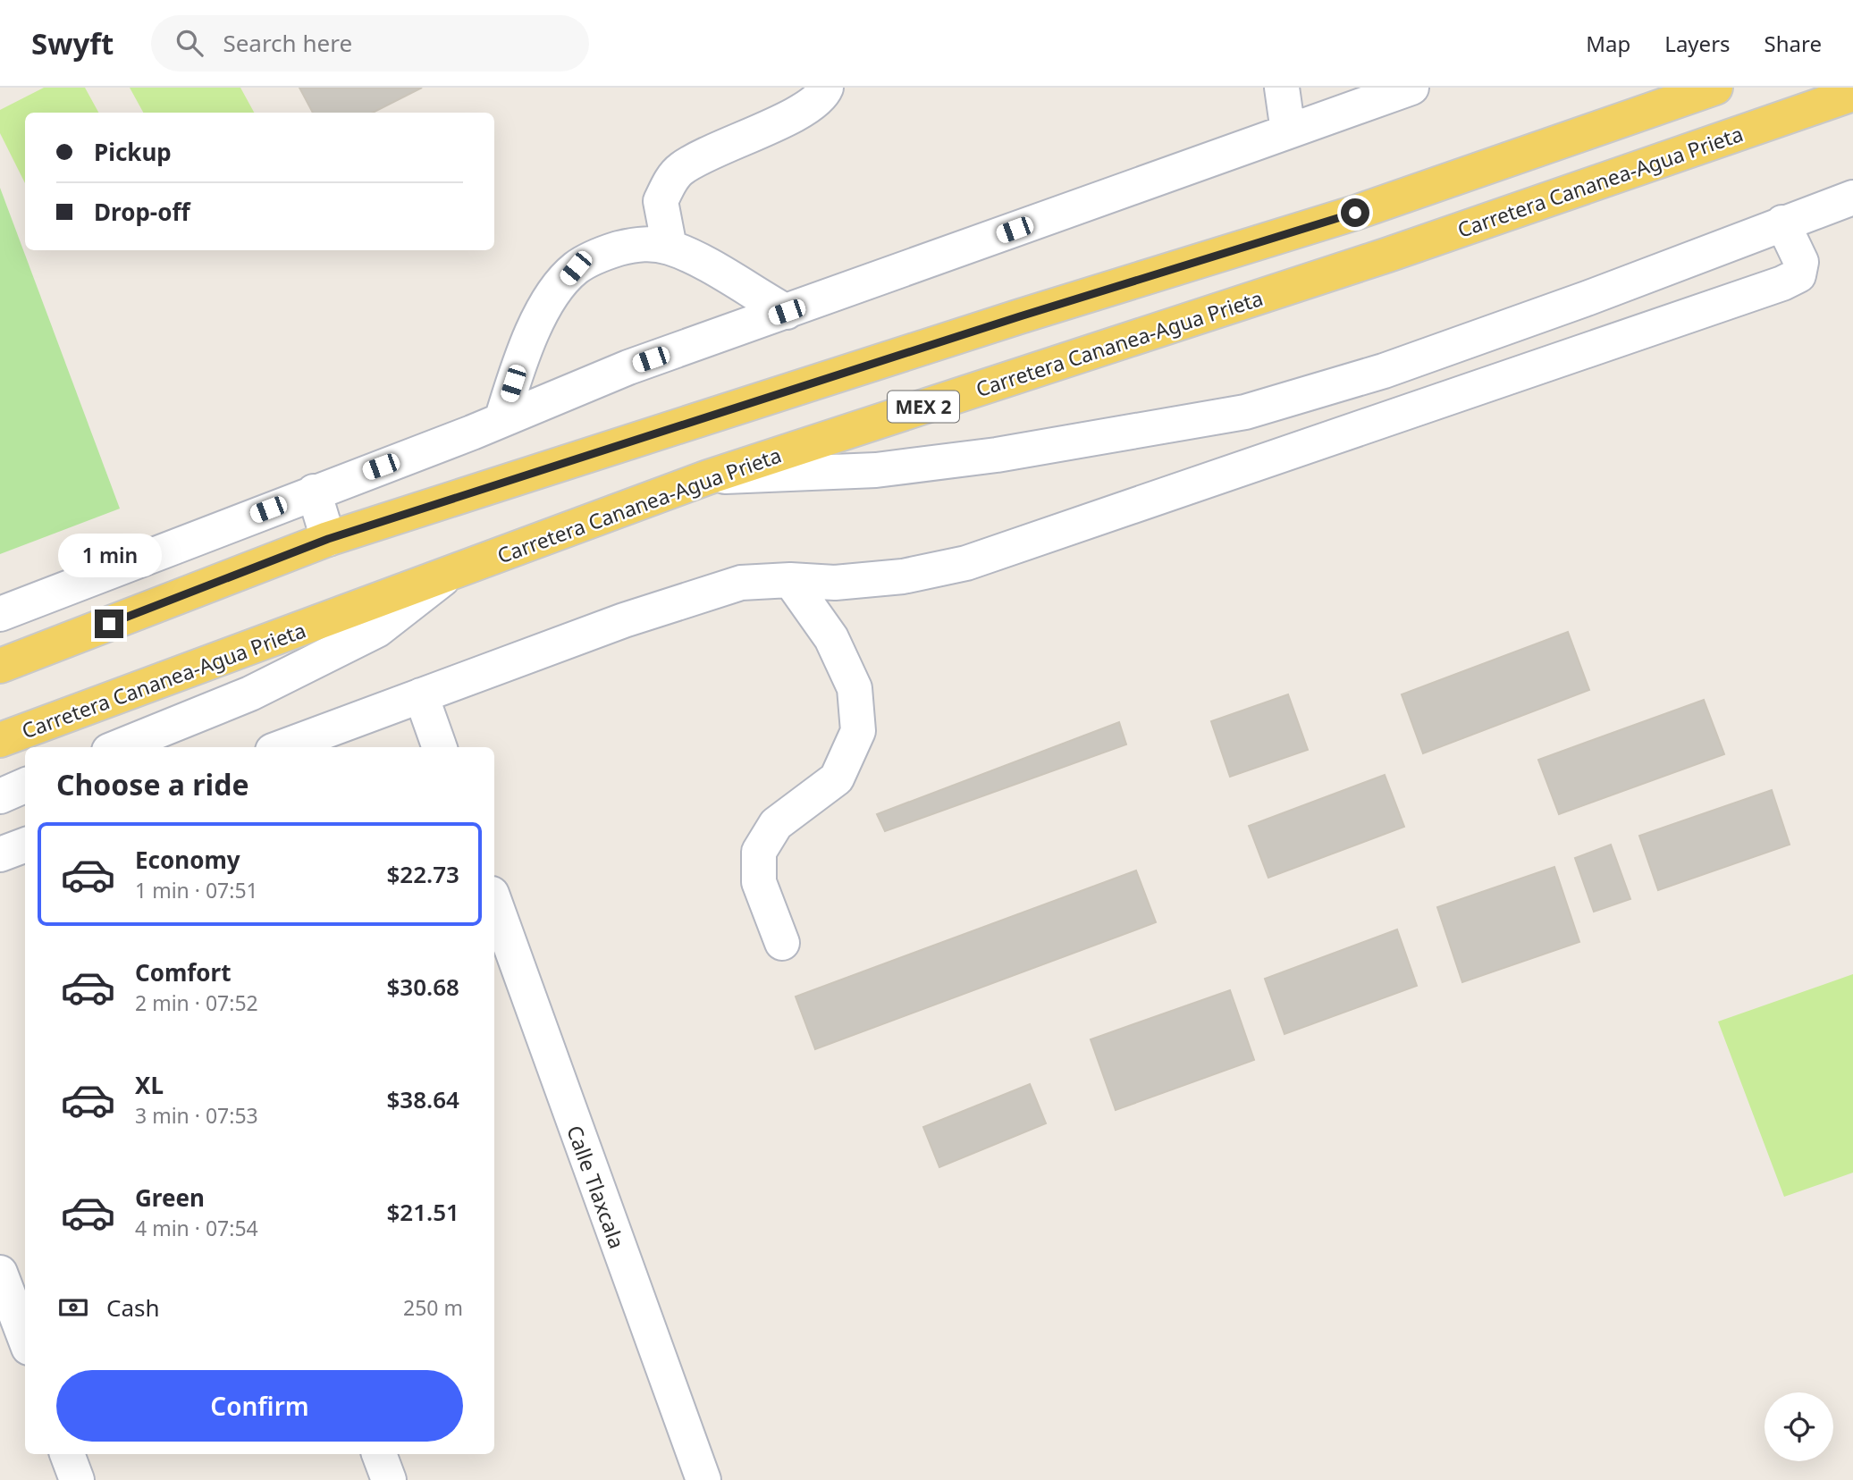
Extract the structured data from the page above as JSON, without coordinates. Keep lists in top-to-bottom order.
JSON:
{
  "streets": {
    "main road": ["Carretera Cananea-Agua Prieta", "MEX 2"],
    "street": ["Calle Tlaxcala"]
  },
  "page": {
    "header": "Swyft",
    "search": "Search here",
    "nav": ["Map", "Layers", "Share"],
    "banner": ["Pickup", "Drop-off"],
    "bubble": "1 min",
    "heading": "Choose a ride",
    "list": [
      {
        "name": "Economy",
        "note": "1 min · 07:51",
        "value": "$22.73"
      },
      {
        "name": "Comfort",
        "note": "2 min · 07:52",
        "value": "$30.68"
      },
      {
        "name": "XL",
        "note": "3 min · 07:53",
        "value": "$38.64"
      },
      {
        "name": "Green",
        "note": "4 min · 07:54",
        "value": "$21.51"
      }
    ],
    "pay": ["Cash", "250 m"],
    "buttons": "Confirm"
  }
}
